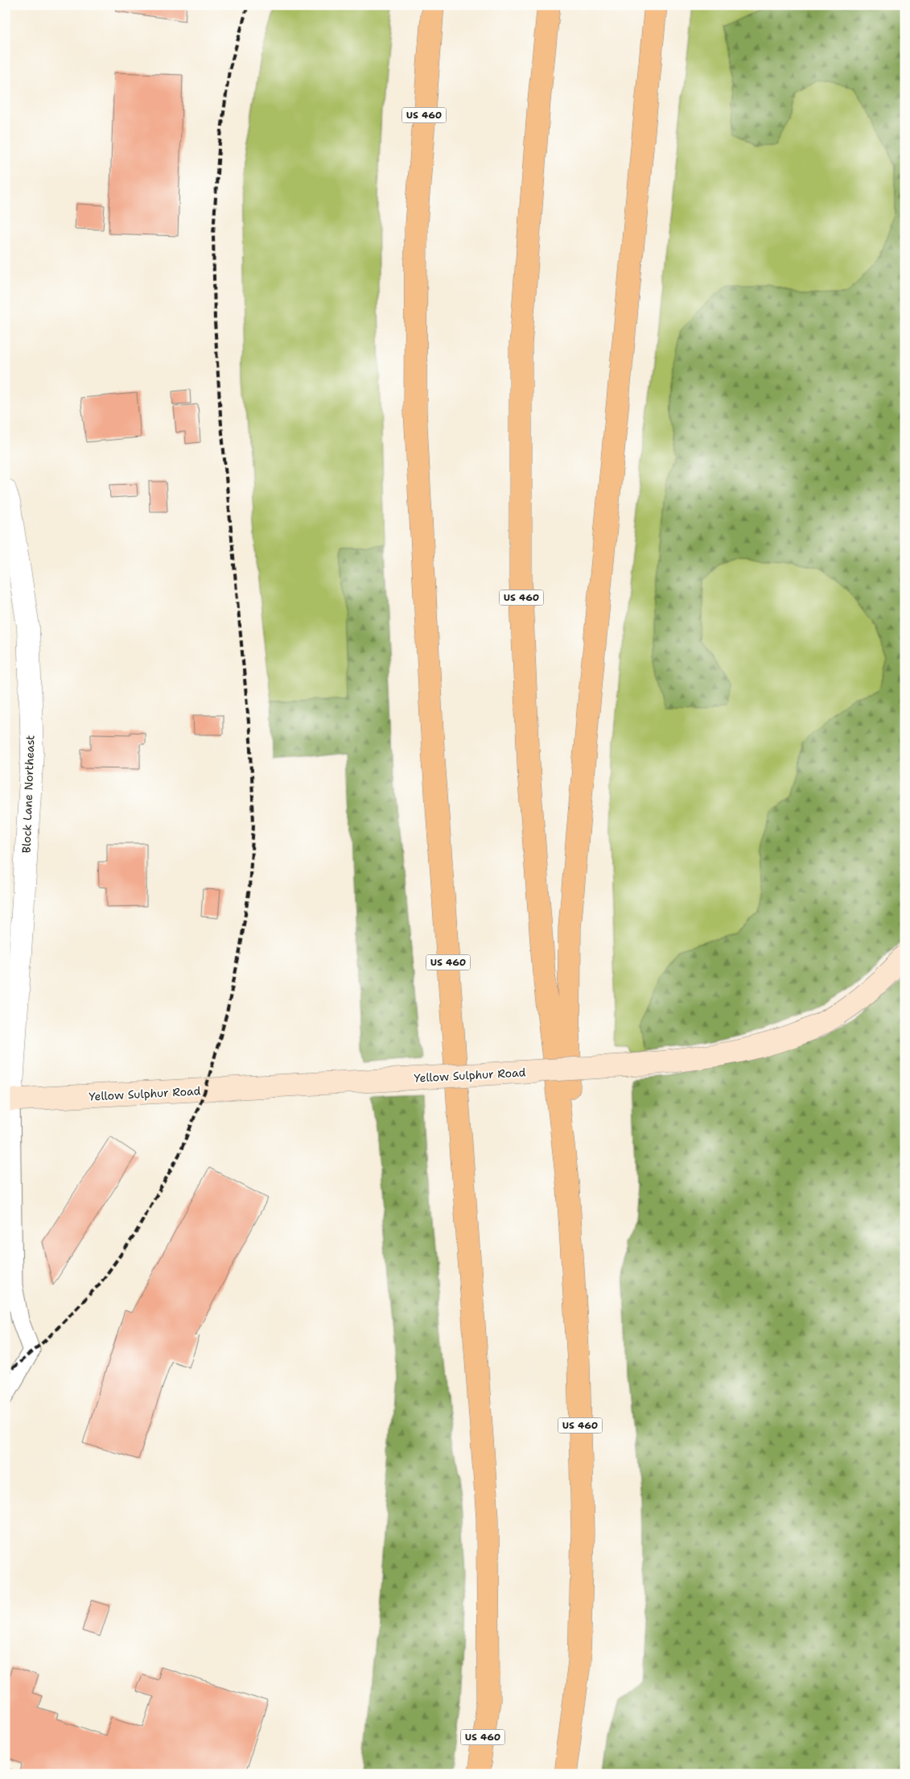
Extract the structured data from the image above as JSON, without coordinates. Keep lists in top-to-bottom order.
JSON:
{
  "streets": {
    "highway": ["US 460"],
    "street": ["Block Lane Northeast", "Yellow Sulphur Road"]
  },
  "crossings": [
    ["Block Lane Northeast", "Yellow Sulphur Road"]
  ]
}
